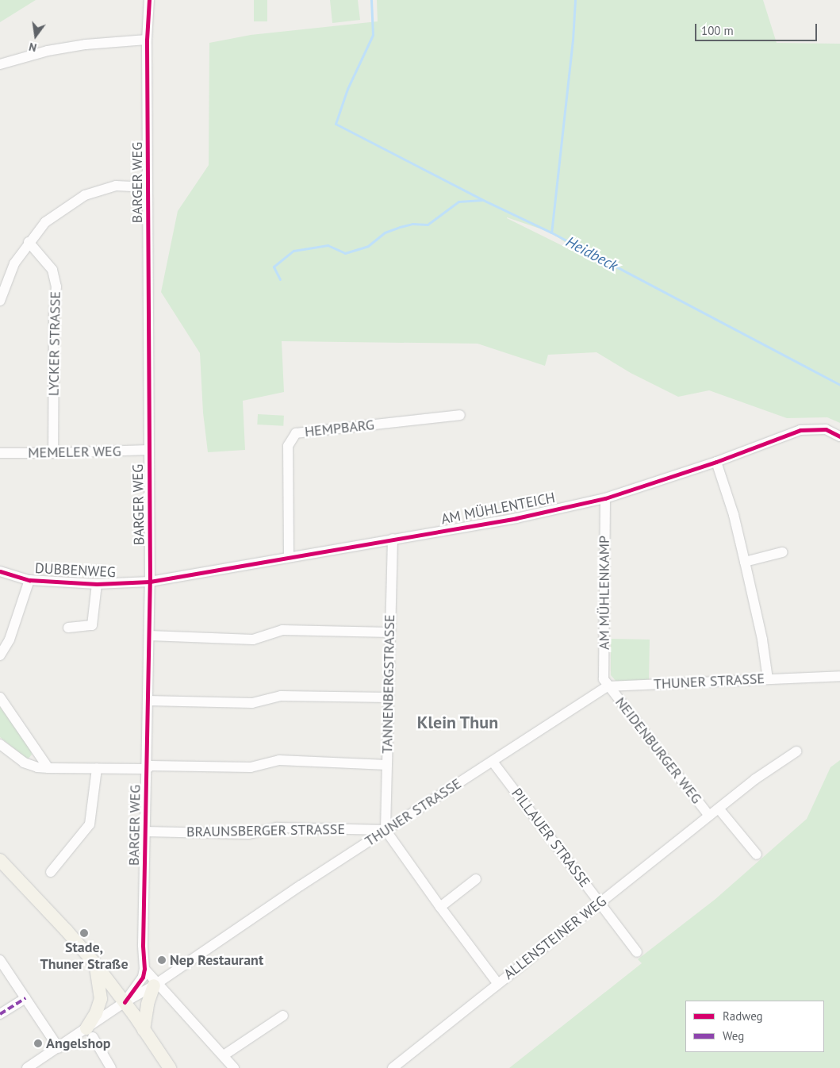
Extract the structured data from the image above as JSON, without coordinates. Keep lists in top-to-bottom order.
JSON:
{
  "streets": {
    "street": [
      "BARGER WEG",
      "LYCKER STRASSE",
      "HEMPBARG",
      "MEMELER WEG",
      "AM MÜHLENTEICH",
      "DUBBENWEG",
      "AM MÜHLENKAMP",
      "THUNER STRASSE",
      "TANNENBERGSTRASSE",
      "NEIDENBURGER WEG",
      "BRAUNSBERGER STRASSE",
      "PILLAUER STRASSE",
      "ALLENSTEINER WEG"
    ]
  },
  "crossings": [
    ["BARGER WEG", "MEMELER WEG"],
    ["BARGER WEG", "AM MÜHLENTEICH"],
    ["BARGER WEG", "DUBBENWEG"],
    ["BARGER WEG", "BRAUNSBERGER STRASSE"],
    ["LYCKER STRASSE", "MEMELER WEG"],
    ["HEMPBARG", "AM MÜHLENTEICH"],
    ["AM MÜHLENTEICH", "DUBBENWEG"],
    ["AM MÜHLENTEICH", "AM MÜHLENKAMP"],
    ["AM MÜHLENTEICH", "TANNENBERGSTRASSE"],
    ["AM MÜHLENKAMP", "THUNER STRASSE"],
    ["AM MÜHLENKAMP", "NEIDENBURGER WEG"],
    ["THUNER STRASSE", "TANNENBERGSTRASSE"],
    ["THUNER STRASSE", "NEIDENBURGER WEG"],
    ["THUNER STRASSE", "BRAUNSBERGER STRASSE"],
    ["THUNER STRASSE", "PILLAUER STRASSE"],
    ["TANNENBERGSTRASSE", "BRAUNSBERGER STRASSE"],
    ["NEIDENBURGER WEG", "ALLENSTEINER WEG"],
    ["PILLAUER STRASSE", "ALLENSTEINER WEG"]
  ],
  "districts": ["Klein Thun"],
  "water": ["Heidbeck"],
  "places": ["Stade, Thuner Straße", "Nep Restaurant", "Angelshop"],
  "legend": ["Radweg", "Weg"],
  "scale_bar": "100 m",
  "north": "bottom"
}
